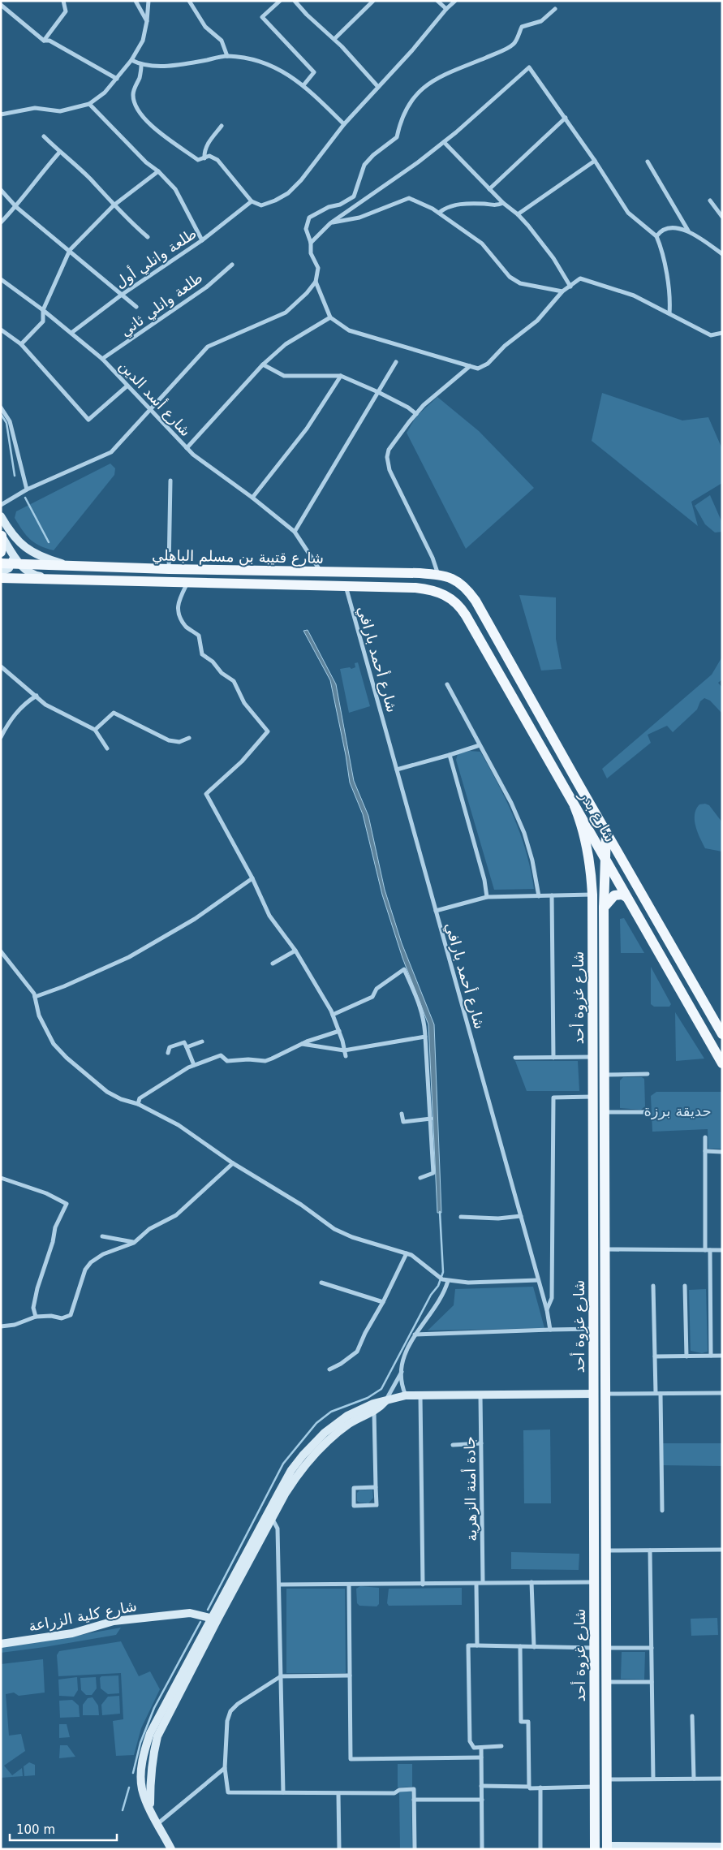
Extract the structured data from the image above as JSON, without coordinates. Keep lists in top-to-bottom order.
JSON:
{
  "streets": {
    "main road": [
      "شارع قتيبة بن مسلم الباهلي",
      "شارع بدر",
      "شارع غزوة أحد",
      "شارع كلية الزراعة"
    ],
    "street": [
      "طلعة وانلي أول",
      "طلعة وانلي ثاني",
      "شارع أسد الدين",
      "شارع أحمد بارافي",
      "جادة أمنة الزهرية"
    ]
  },
  "crossings": [
    ["طلعة وانلي أول", "شارع أسد الدين"],
    ["طلعة وانلي ثاني", "شارع أسد الدين"],
    ["شارع أسد الدين", "شارع قتيبة بن مسلم الباهلي"],
    ["شارع قتيبة بن مسلم الباهلي", "شارع أحمد بارافي"],
    ["شارع قتيبة بن مسلم الباهلي", "شارع بدر"],
    ["شارع بدر", "شارع غزوة أحد"]
  ],
  "parks": ["حديقة برزة"],
  "scale_bar": "100 m"
}
